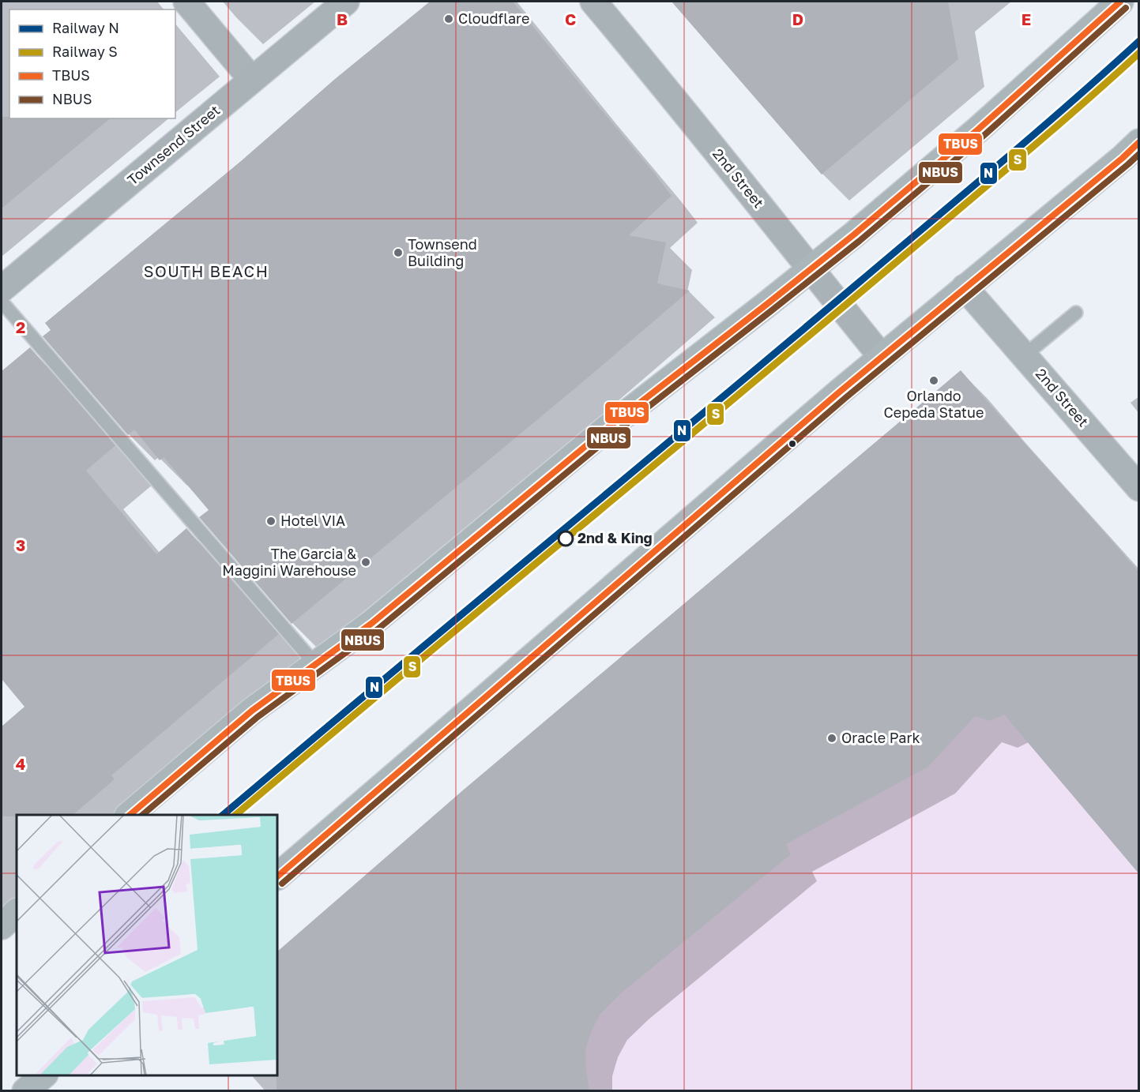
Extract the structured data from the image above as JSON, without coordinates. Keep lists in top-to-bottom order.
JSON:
{
  "streets": {
    "street": ["Townsend Street", "2nd Street"]
  },
  "districts": ["SOUTH BEACH"],
  "places": [
    "Cloudflare",
    "Townsend Building",
    "Orlando Cepeda Statue",
    "Hotel VIA",
    "2nd & King",
    "The Garcia & Maggini Warehouse",
    "Oracle Park"
  ],
  "lines": [
    "transit line TBUS",
    "transit line NBUS",
    "rail line N",
    "rail line S"
  ],
  "legend": [
    "Railway N",
    "Railway S",
    "TBUS",
    "NBUS"
  ],
  "grid": {
    "columns": [
      "B",
      "C",
      "D",
      "E"
    ],
    "rows": ["2", "3", "4"]
  }
}
